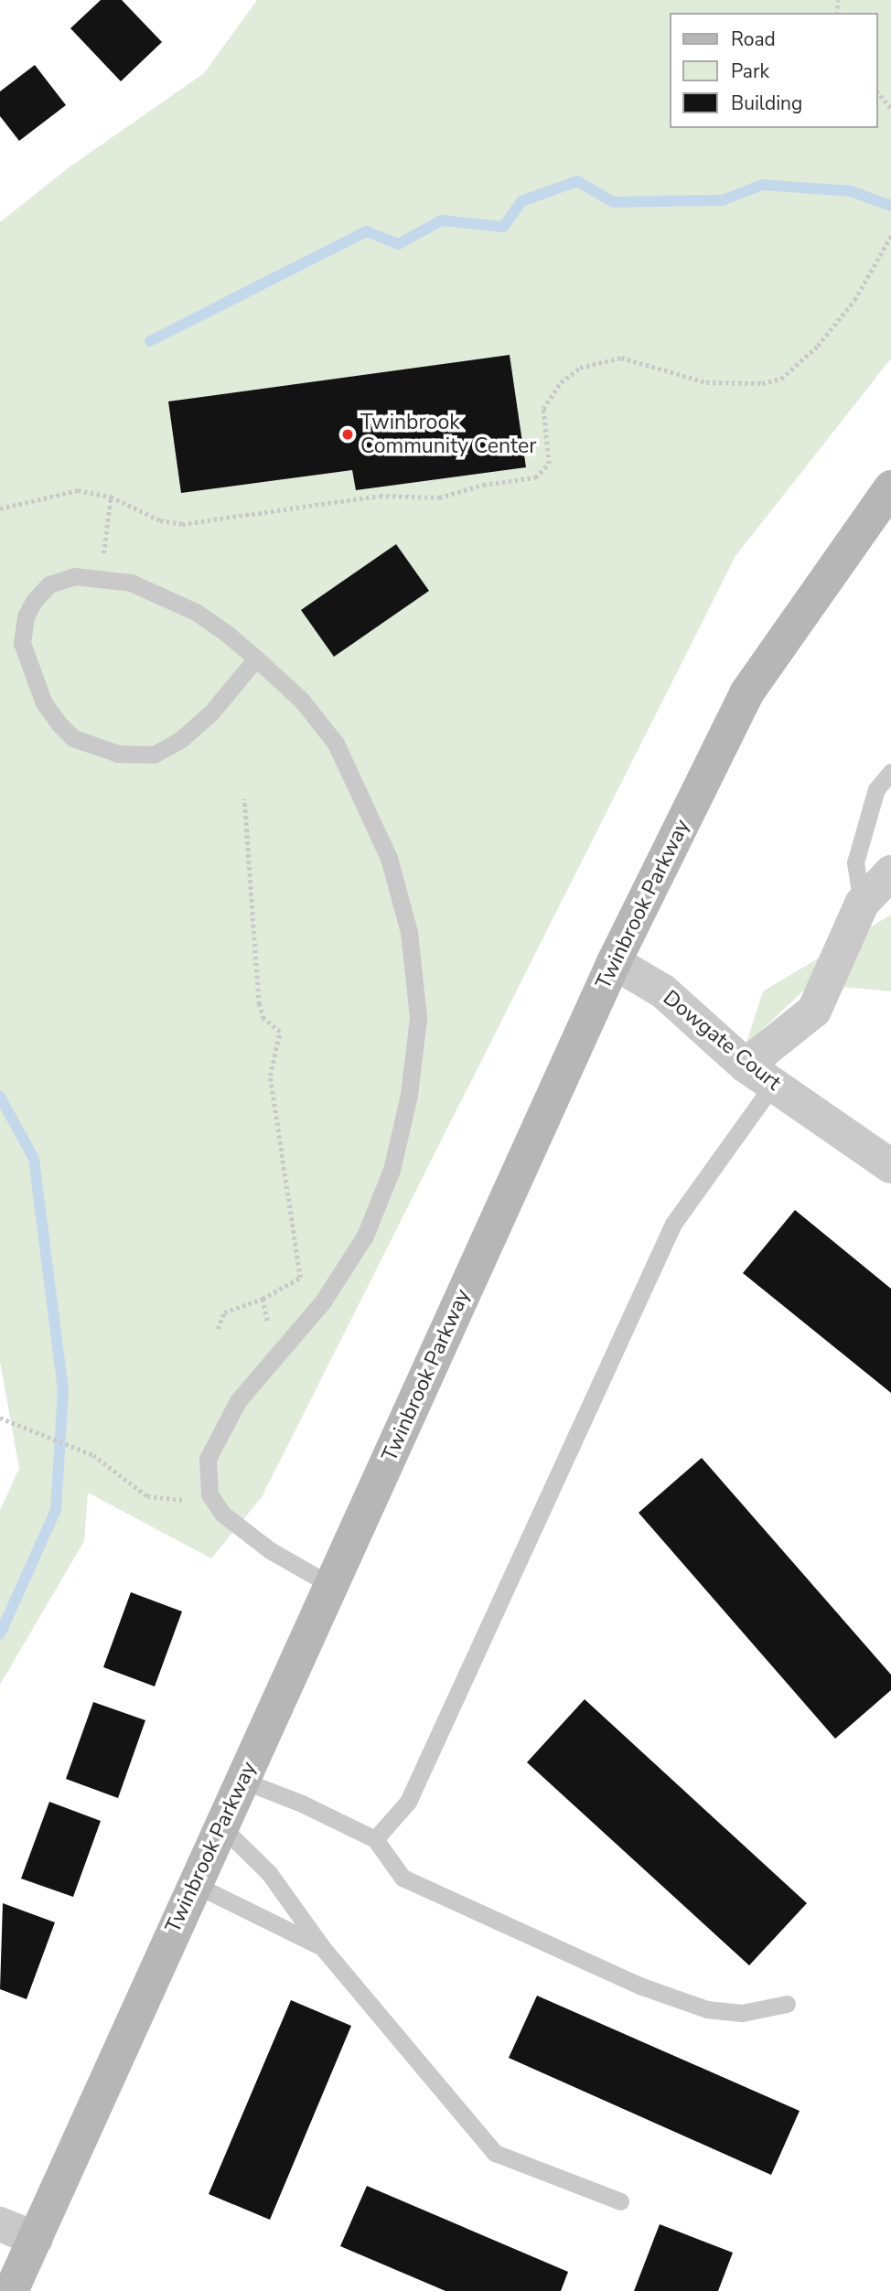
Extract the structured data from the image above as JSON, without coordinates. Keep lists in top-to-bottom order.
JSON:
{
  "streets": {
    "main road": ["Twinbrook Parkway"],
    "street": ["Dowgate Court"]
  },
  "crossings": [
    ["Twinbrook Parkway", "Dowgate Court"]
  ],
  "places": ["Twinbrook Community Center"],
  "legend": ["Road", "Park", "Building"]
}
